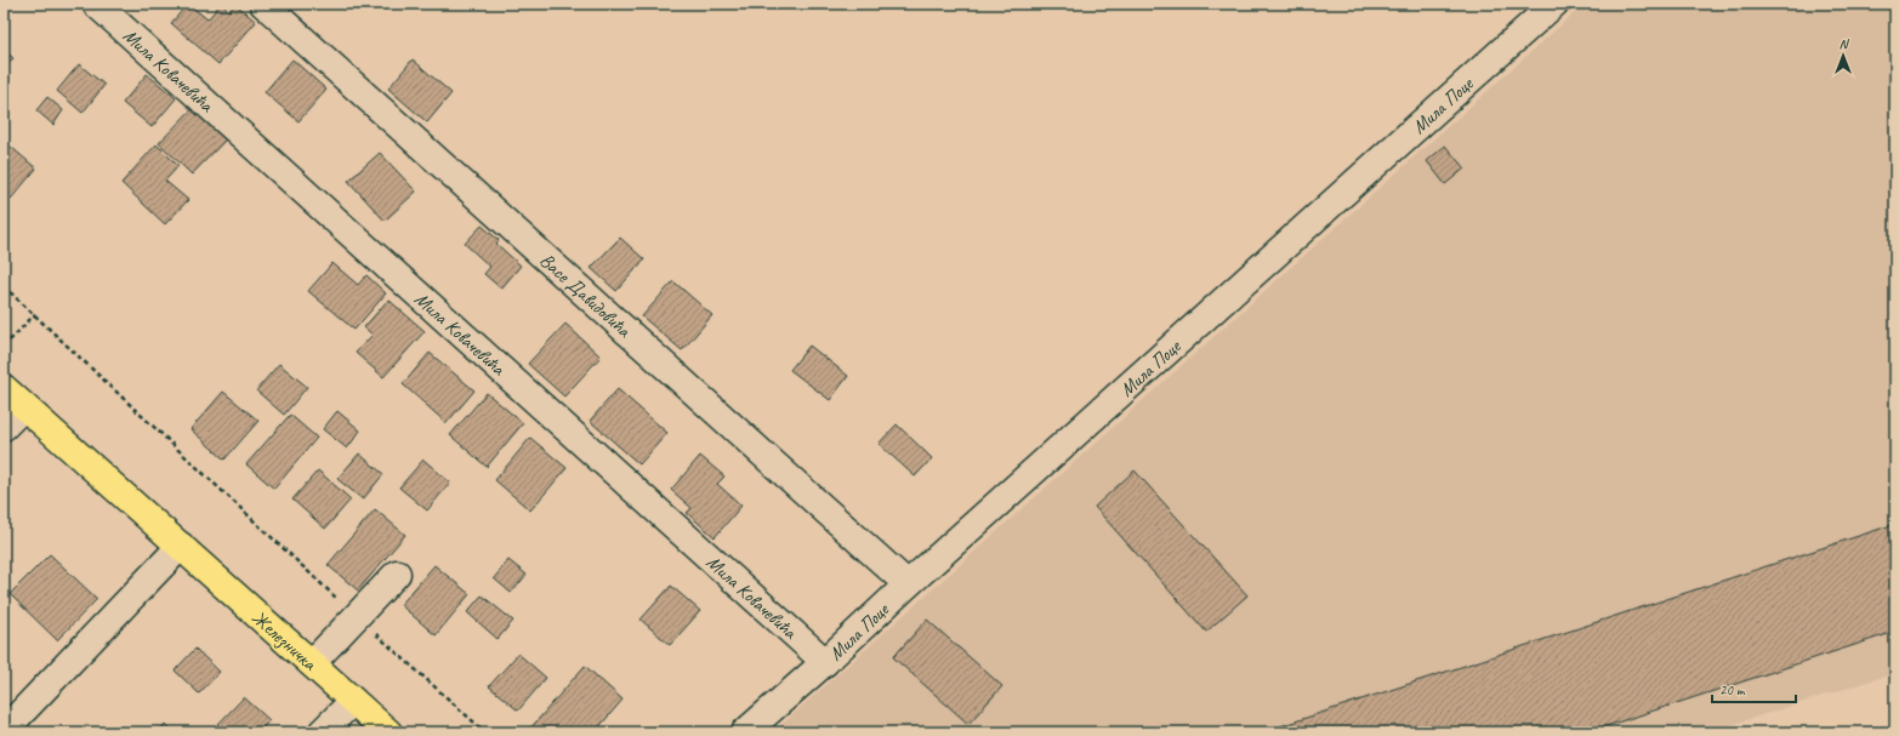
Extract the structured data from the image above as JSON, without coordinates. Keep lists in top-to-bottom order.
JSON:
{
  "streets": {
    "main road": ["Железничка"],
    "street": ["Мила Ковачевића", "Мила Поце", "Васе Давидовића"]
  },
  "crossings": [
    ["Мила Ковачевића", "Мила Поце"],
    ["Мила Поце", "Васе Давидовића"]
  ],
  "scale_bar": "20 m",
  "north": "top"
}
